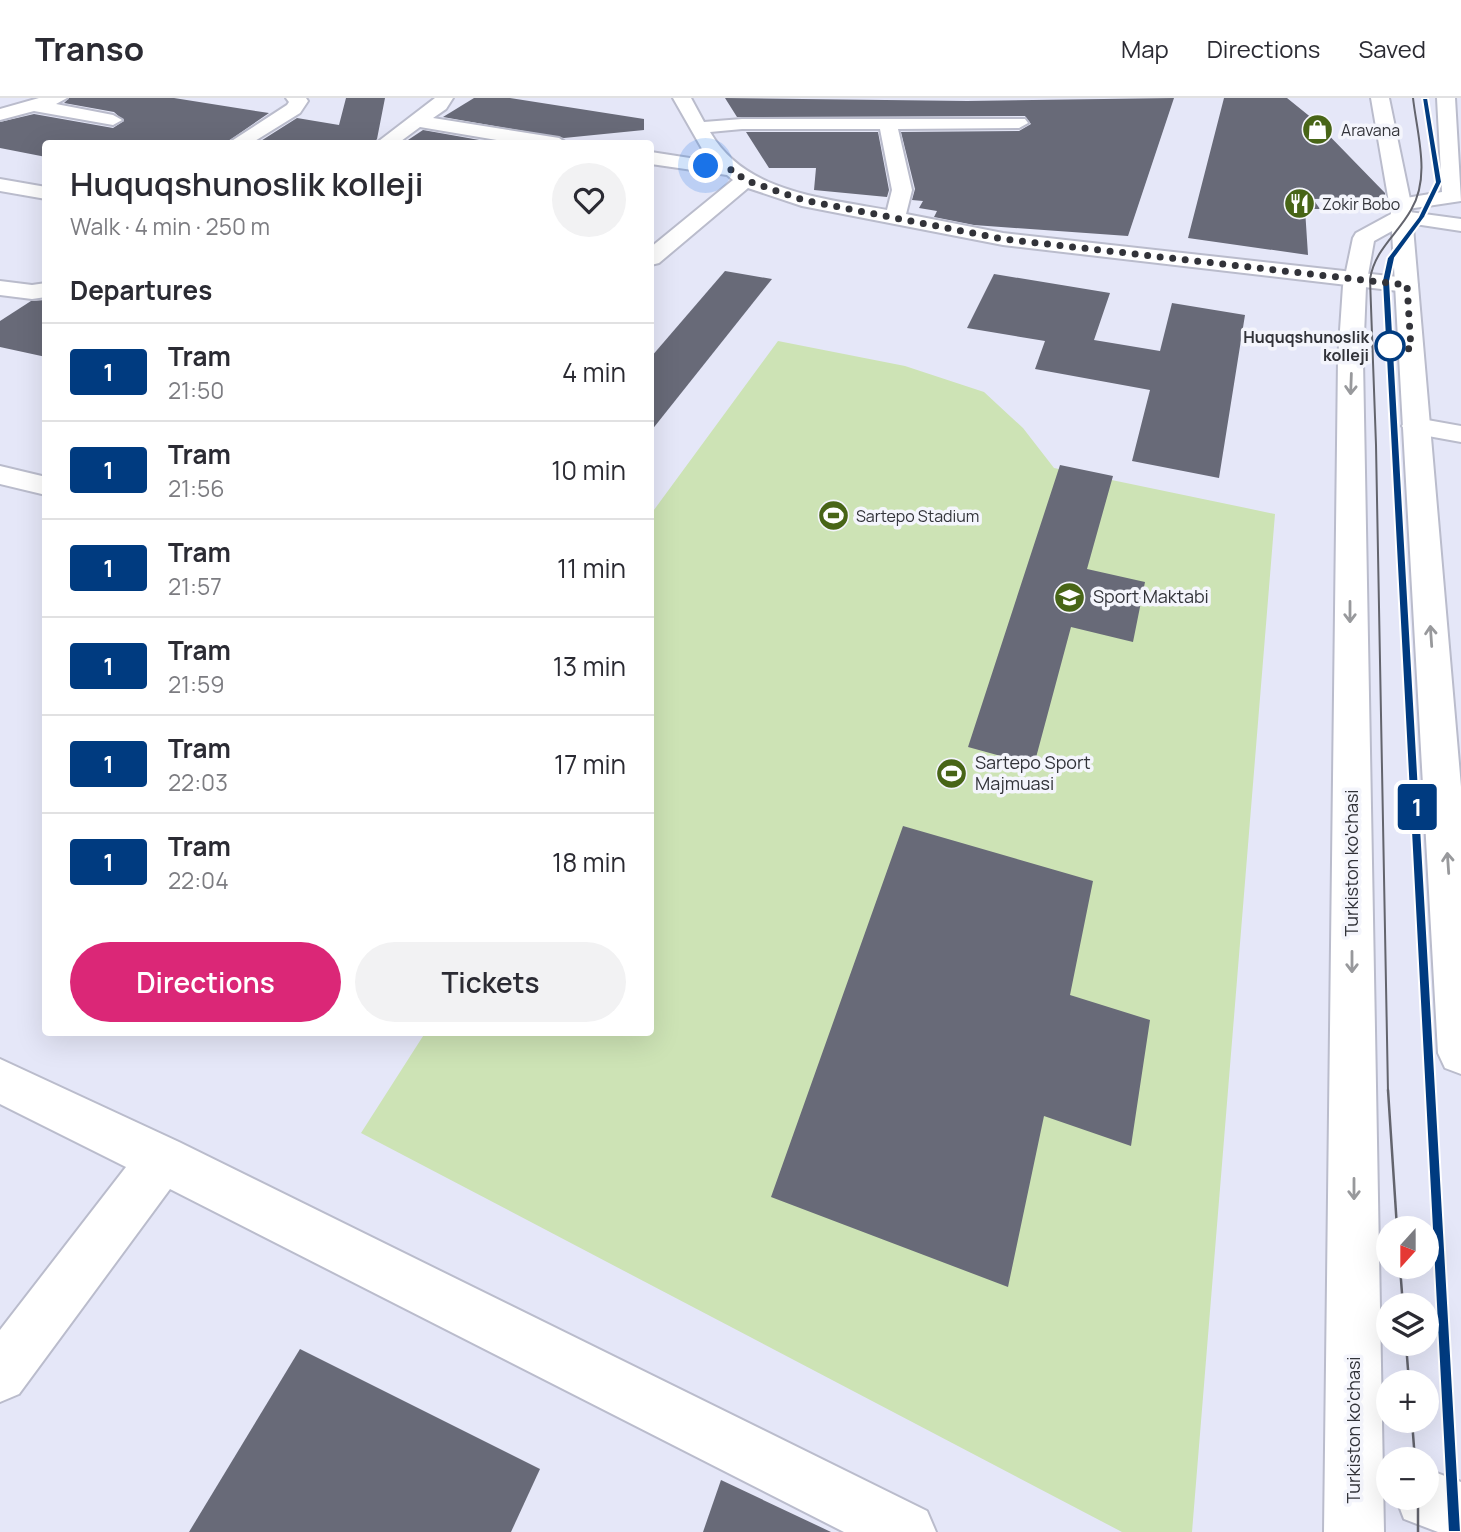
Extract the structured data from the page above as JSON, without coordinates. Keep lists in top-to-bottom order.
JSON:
{
  "streets": {
    "street": ["Turkiston ko'chasi"]
  },
  "places": {
    "shop": ["Aravana"],
    "restaurant": ["Zokir Bobo"],
    "other": ["Huquqshunoslik kolleji"],
    "sports": ["Sartepo Stadium", "Sartepo Sport Majmuasi"],
    "school or university": ["Sport Maktabi"]
  },
  "lines": ["tram line 1"],
  "north": "bottom",
  "page": {
    "header": "Transo",
    "nav": ["Map", "Directions", "Saved"],
    "on_map": "1",
    "heading": [
      ["Huquqshunoslik kolleji", "Walk · 4 min · 250 m"],
      "Departures"
    ],
    "list": [
      {
        "mark": "1",
        "name": "Tram",
        "note": "21:50",
        "value": "4 min"
      },
      {
        "mark": "1",
        "name": "Tram",
        "note": "21:56",
        "value": "10 min"
      },
      {
        "mark": "1",
        "name": "Tram",
        "note": "21:57",
        "value": "11 min"
      },
      {
        "mark": "1",
        "name": "Tram",
        "note": "21:59",
        "value": "13 min"
      },
      {
        "mark": "1",
        "name": "Tram",
        "note": "22:03",
        "value": "17 min"
      },
      {
        "mark": "1",
        "name": "Tram",
        "note": "22:04",
        "value": "18 min"
      }
    ],
    "buttons": ["Directions", "Tickets"],
    "map_buttons": ["+", "−"]
  }
}
